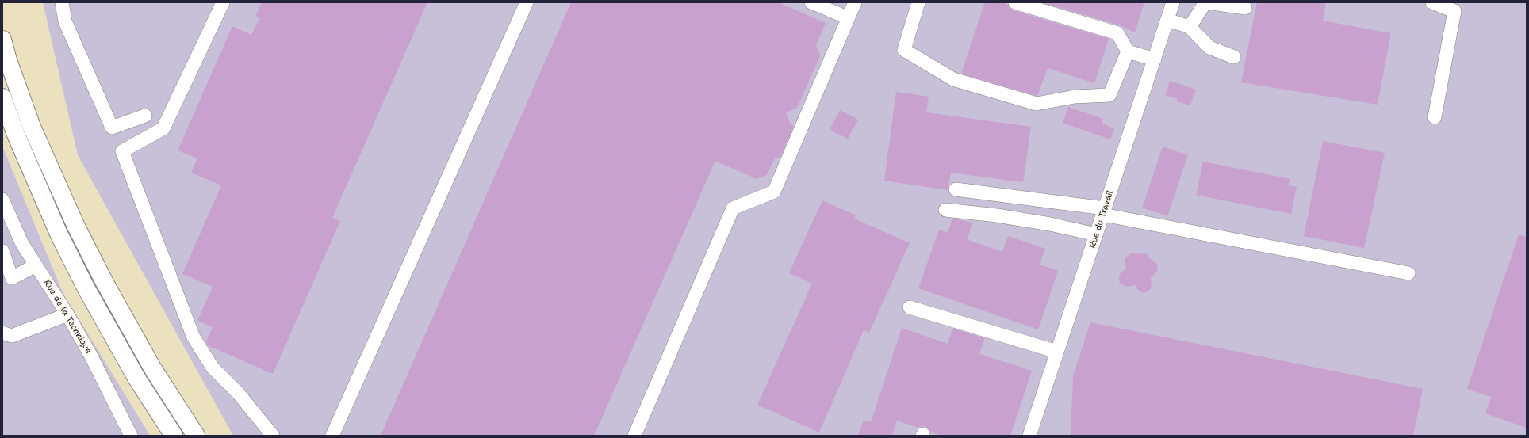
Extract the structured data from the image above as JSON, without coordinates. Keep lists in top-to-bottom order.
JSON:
{
  "streets": {
    "street": ["Rue du Travail", "Rue de la Technique"]
  }
}
